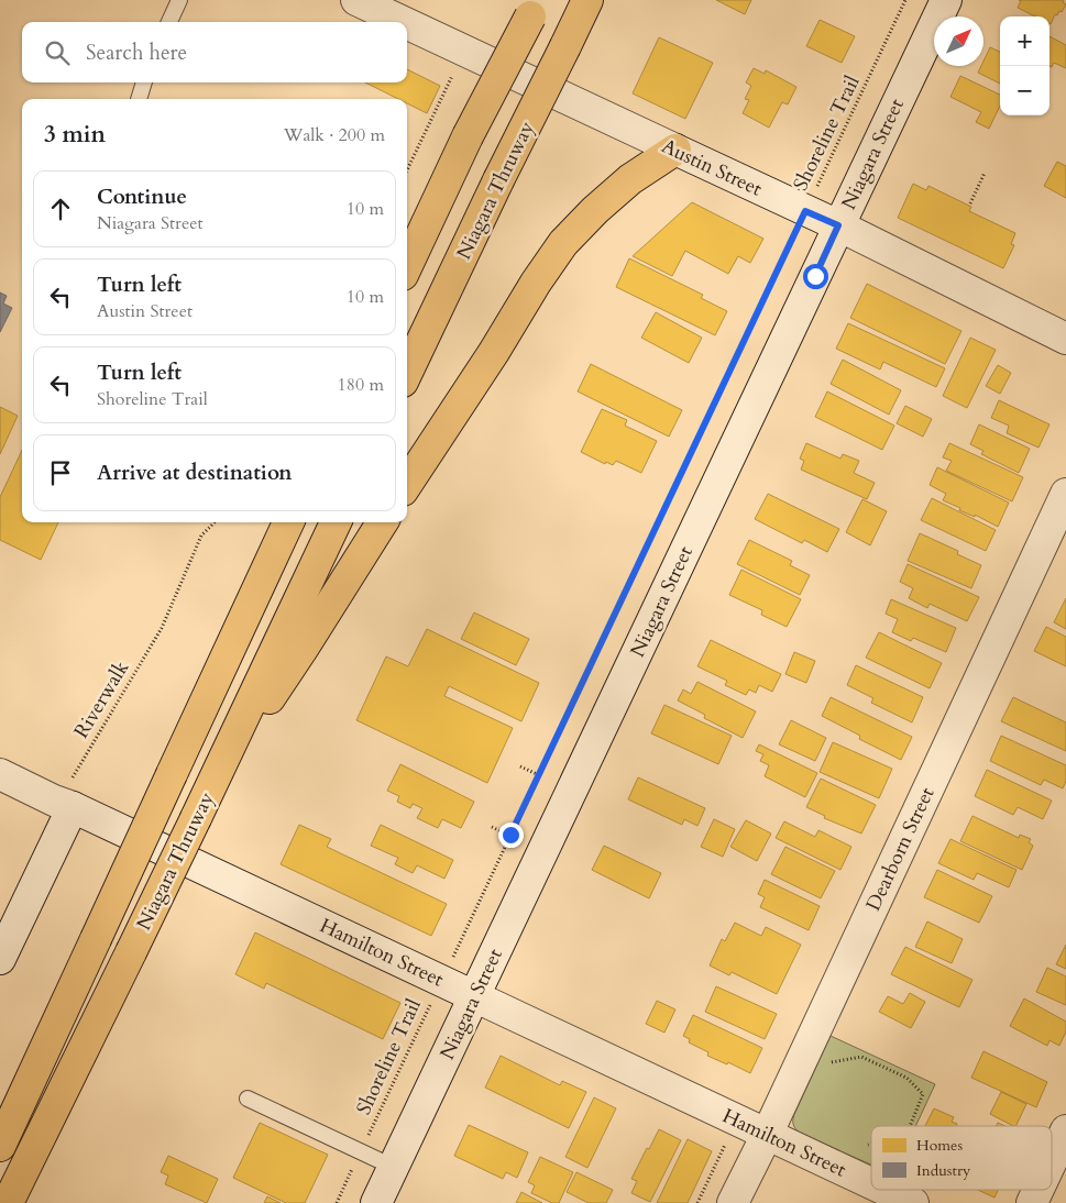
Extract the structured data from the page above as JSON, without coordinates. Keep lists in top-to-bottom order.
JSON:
{
  "streets": {
    "highway": ["Niagara Thruway"],
    "main road": [
      "Niagara Street",
      "Austin Street",
      "Dearborn Street",
      "Hamilton Street"
    ],
    "path": ["Shoreline Trail", "Riverwalk"]
  },
  "crossings": [
    ["Shoreline Trail", "Austin Street"],
    ["Shoreline Trail", "Hamilton Street"],
    ["Niagara Street", "Austin Street"],
    ["Niagara Street", "Hamilton Street"],
    ["Riverwalk", "Hamilton Street"],
    ["Dearborn Street", "Hamilton Street"]
  ],
  "legend": ["Homes", "Industry"],
  "north": "top right",
  "page": {
    "map_buttons": ["+", "−"],
    "search": "Search here",
    "heading": ["3 min", "Walk · 200 m"],
    "list": [
      ["Continue", "Niagara Street", "10 m"],
      ["Turn left", "Austin Street", "10 m"],
      ["Turn left", "Shoreline Trail", "180 m"],
      "Arrive at destination"
    ]
  }
}
